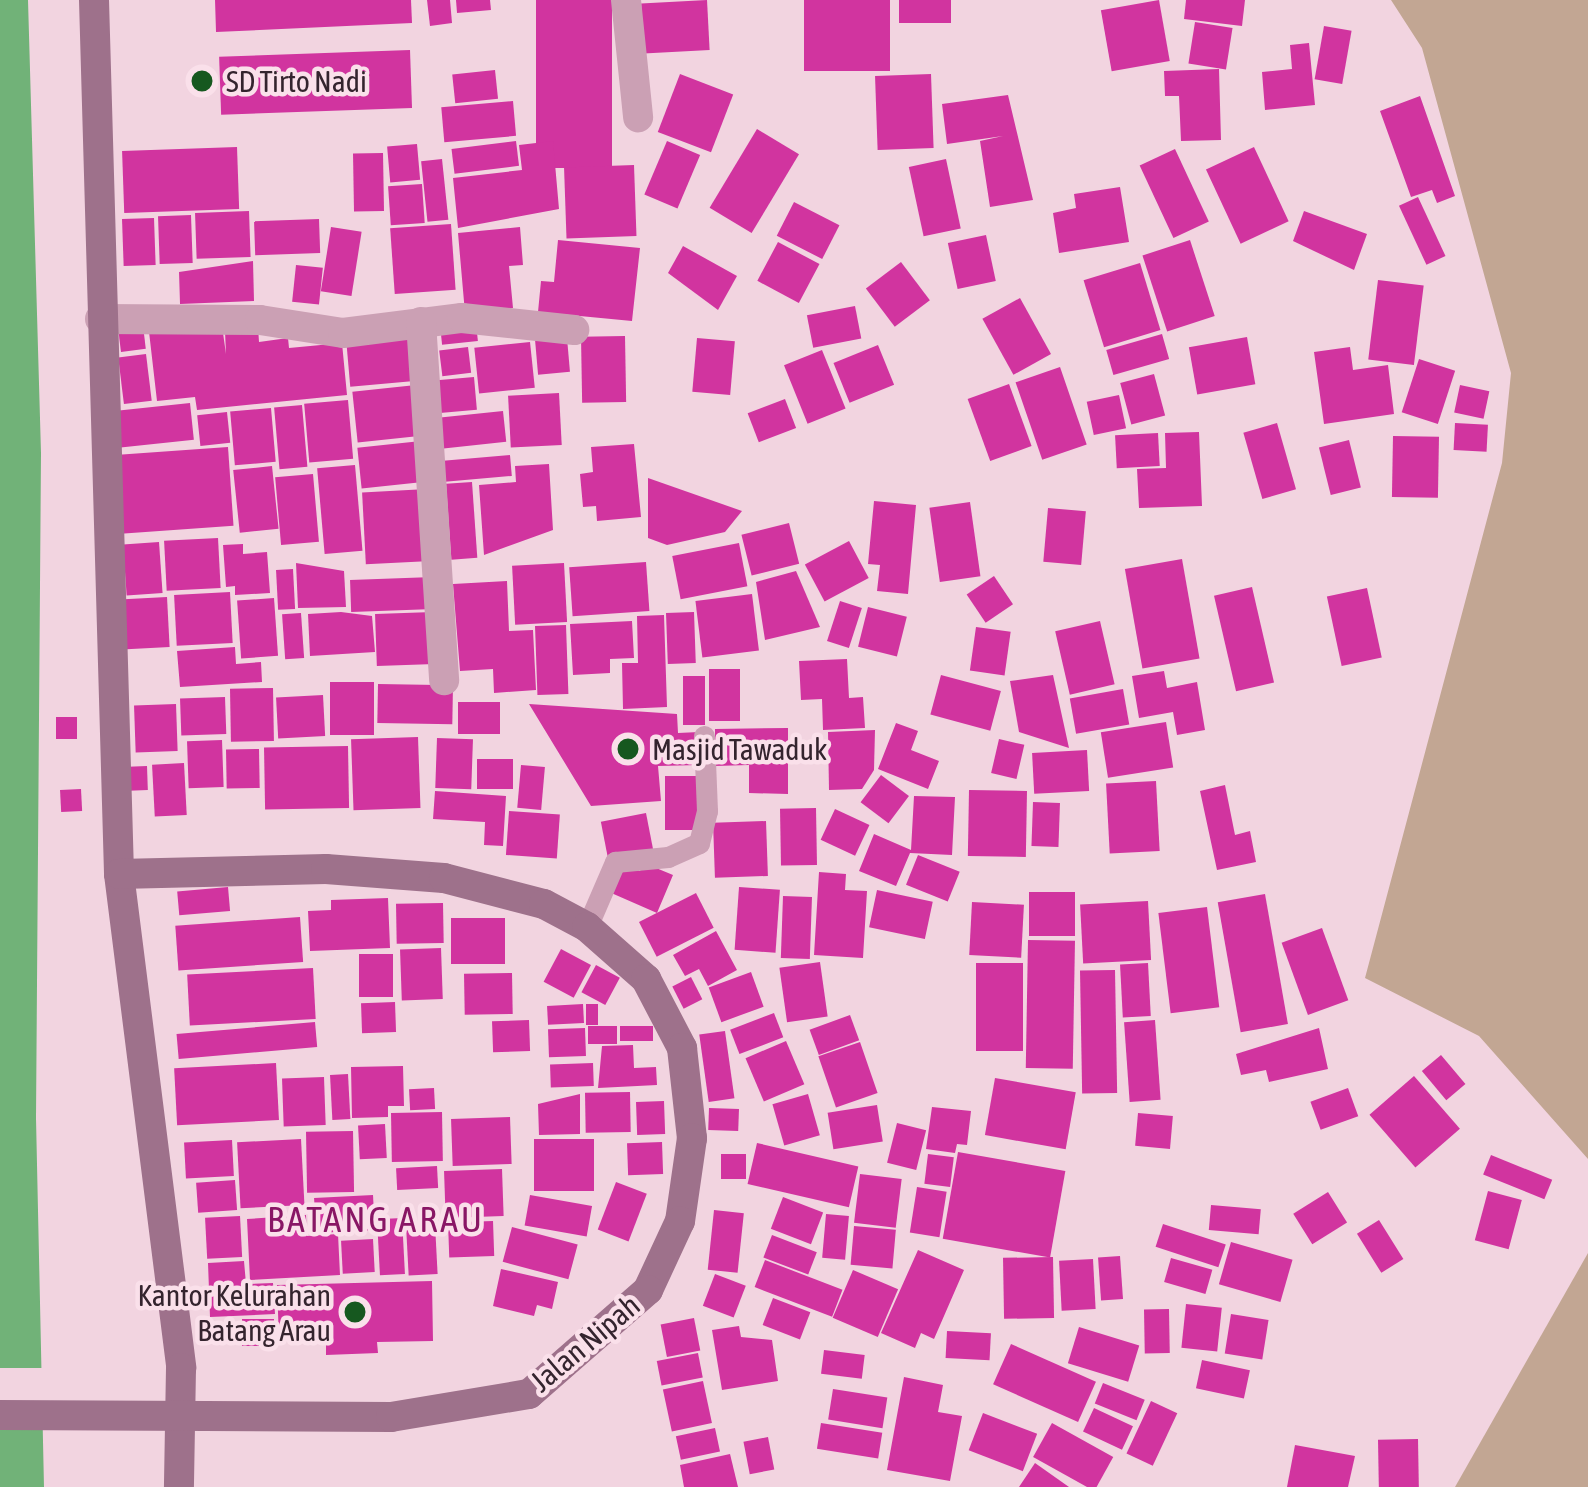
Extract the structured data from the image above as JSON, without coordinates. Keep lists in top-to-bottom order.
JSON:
{
  "streets": {
    "street": ["Jalan Nipah"]
  },
  "districts": ["BATANG ARAU"],
  "places": ["SD Tirto Nadi", "Masjid Tawaduk", "Kantor Kelurahan Batang Arau"]
}
